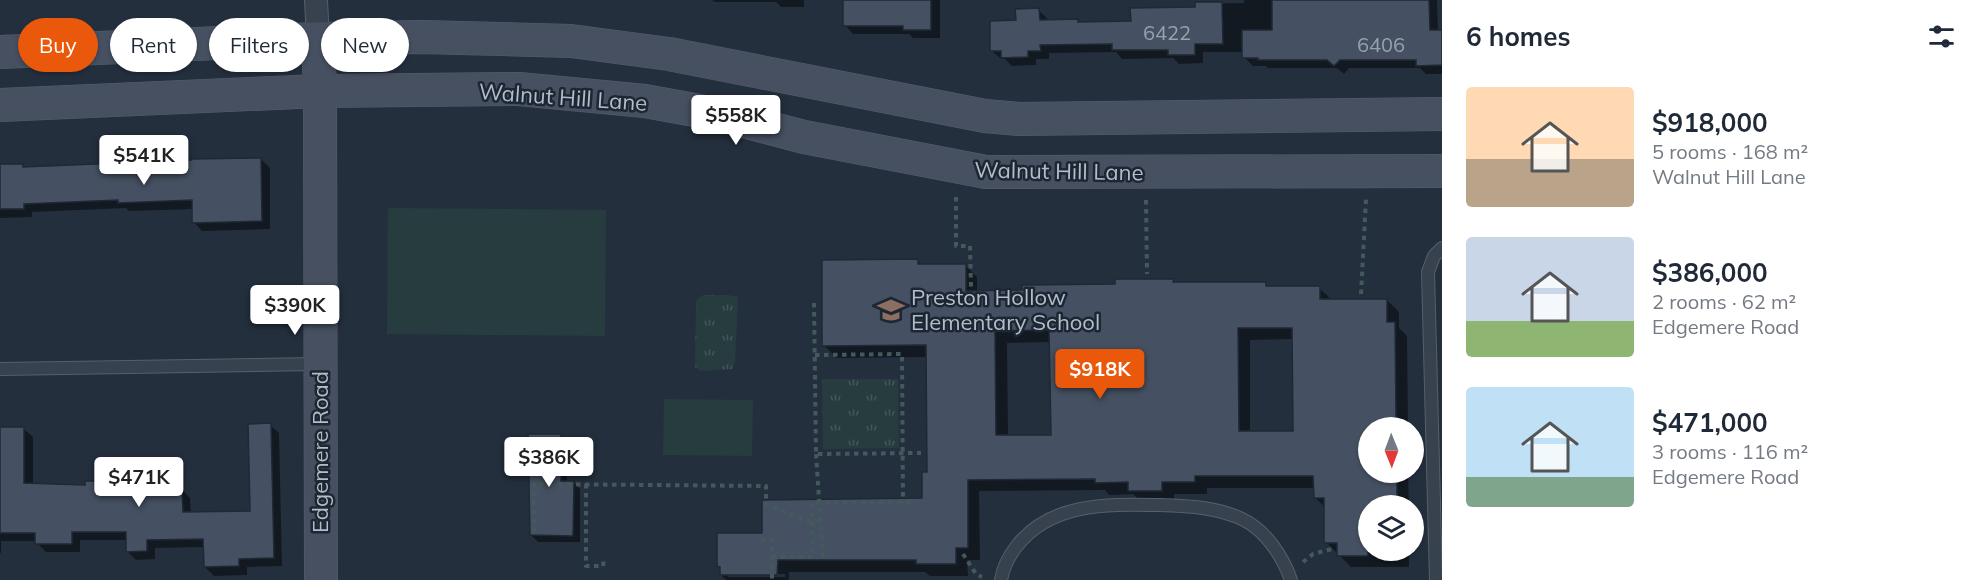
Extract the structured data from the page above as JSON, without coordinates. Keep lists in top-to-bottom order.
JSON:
{
  "streets": {
    "main road": ["Walnut Hill Lane", "Edgemere Road"]
  },
  "crossings": [
    ["Walnut Hill Lane", "Edgemere Road"]
  ],
  "places": {
    "school or university": ["Preston Hollow Elementary School"]
  },
  "house_numbers": ["6422", "6406"],
  "north": "bottom",
  "page": {
    "heading": "6 homes",
    "chip": [
      "Buy",
      "Rent",
      "Filters",
      "New"
    ],
    "list": [
      {
        "name": "$918,000",
        "note": "5 rooms · 168 m² · Walnut Hill Lane"
      },
      {
        "name": "$386,000",
        "note": "2 rooms · 62 m² · Edgemere Road"
      },
      {
        "name": "$471,000",
        "note": "3 rooms · 116 m² · Edgemere Road"
      }
    ],
    "price": [
      "$558K",
      "$541K",
      "$390K",
      "$918K",
      "$386K",
      "$471K"
    ]
  }
}
